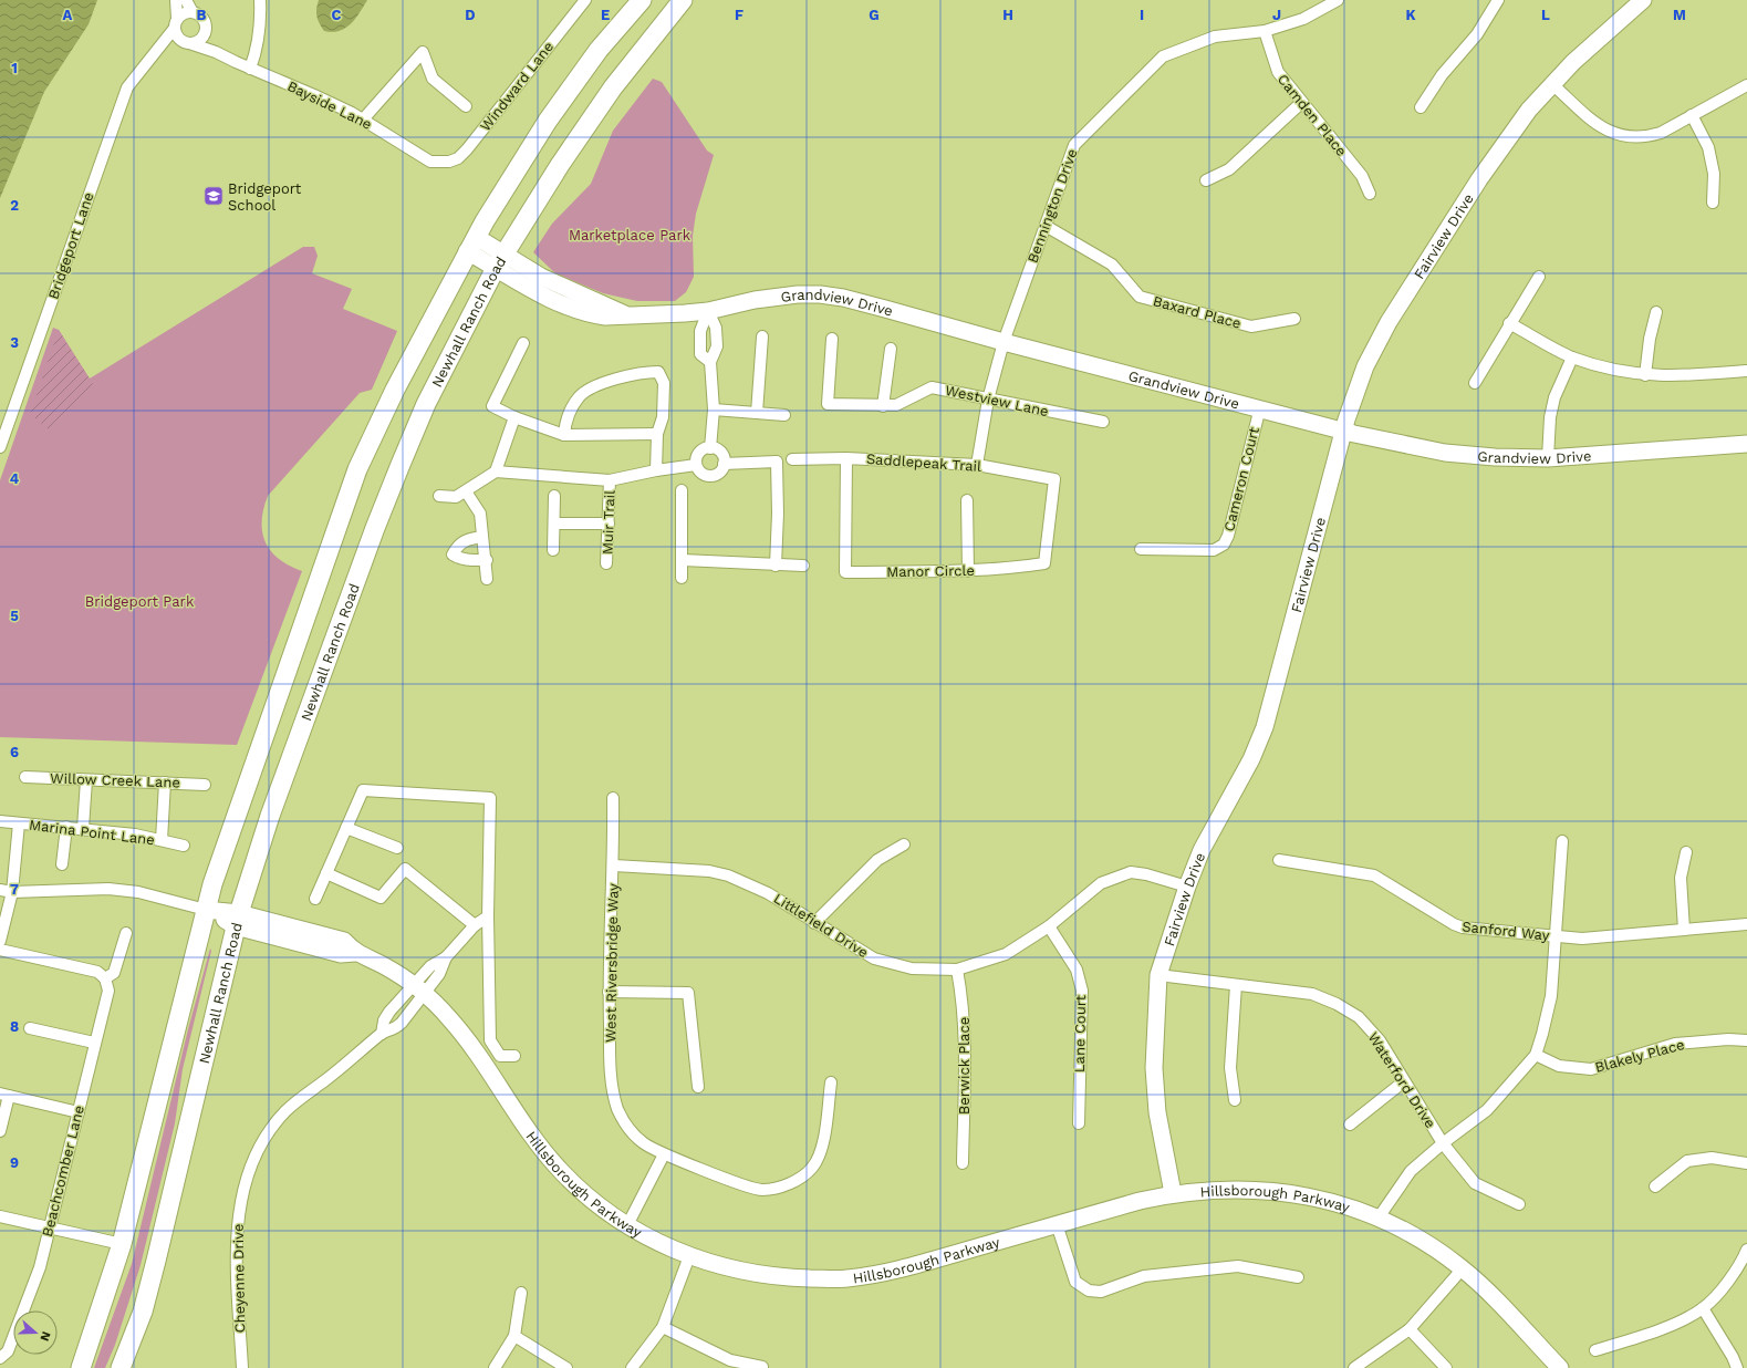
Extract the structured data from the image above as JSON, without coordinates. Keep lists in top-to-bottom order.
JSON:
{
  "streets": {
    "main road": ["Newhall Ranch Road"],
    "street": [
      "Windward Lane",
      "Bayside Lane",
      "Camden Place",
      "Bennington Drive",
      "Fairview Drive",
      "Bridgeport Lane",
      "Grandview Drive",
      "Baxard Place",
      "Westview Lane",
      "Saddlepeak Trail",
      "Cameron Court",
      "Muir Trail",
      "Manor Circle",
      "Willow Creek Lane",
      "Marina Point Lane",
      "Littlefield Drive",
      "Sanford Way",
      "West Riversbridge Way",
      "Lane Court",
      "Blakely Place",
      "Berwick Place",
      "Waterford Drive",
      "Beachcomber Lane",
      "Hillsborough Parkway",
      "Cheyenne Drive"
    ]
  },
  "crossings": [
    ["Windward Lane", "Bayside Lane"],
    ["Bayside Lane", "Bridgeport Lane"],
    ["Camden Place", "Bennington Drive"],
    ["Bennington Drive", "Grandview Drive"],
    ["Bennington Drive", "Baxard Place"],
    ["Bennington Drive", "Westview Lane"],
    ["Bennington Drive", "Saddlepeak Trail"],
    ["Fairview Drive", "Grandview Drive"],
    ["Fairview Drive", "Littlefield Drive"],
    ["Fairview Drive", "Waterford Drive"],
    ["Fairview Drive", "Hillsborough Parkway"],
    ["Grandview Drive", "Newhall Ranch Road"],
    ["Grandview Drive", "Cameron Court"],
    ["Newhall Ranch Road", "Hillsborough Parkway"],
    ["Saddlepeak Trail", "Manor Circle"],
    ["Littlefield Drive", "West Riversbridge Way"],
    ["Littlefield Drive", "Lane Court"],
    ["Littlefield Drive", "Berwick Place"],
    ["Hillsborough Parkway", "Cheyenne Drive"]
  ],
  "parks": ["Marketplace Park", "Bridgeport Park"],
  "places": {
    "school or university": ["Bridgeport School"]
  },
  "north": "right",
  "grid": {
    "columns": [
      "A",
      "B",
      "C",
      "D",
      "E",
      "F",
      "G",
      "H",
      "I",
      "J",
      "K",
      "L",
      "M"
    ],
    "rows": [
      "1",
      "2",
      "3",
      "4",
      "5",
      "6",
      "7",
      "8",
      "9"
    ]
  }
}
